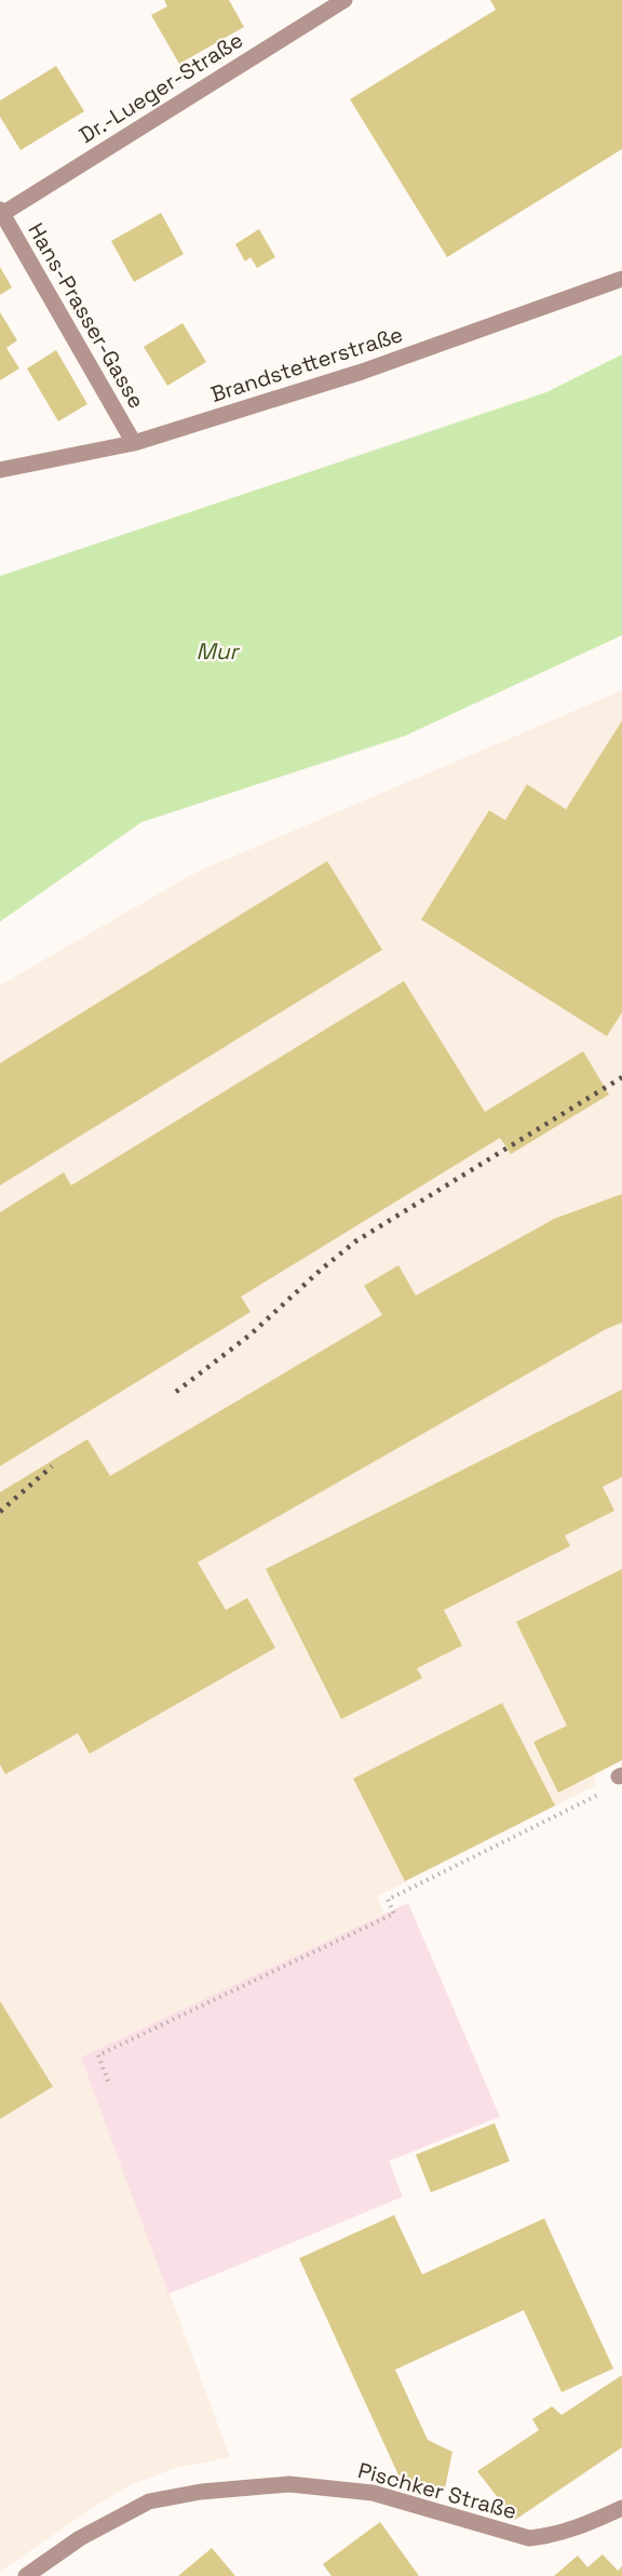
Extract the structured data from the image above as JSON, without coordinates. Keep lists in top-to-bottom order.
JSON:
{
  "streets": {
    "street": [
      "Dr.-Lueger-Straße",
      "Hans-Prasser-Gasse",
      "Brandstetterstraße",
      "Pischker Straße"
    ]
  },
  "crossings": [
    ["Dr.-Lueger-Straße", "Hans-Prasser-Gasse"],
    ["Hans-Prasser-Gasse", "Brandstetterstraße"]
  ],
  "water": ["Mur"]
}
